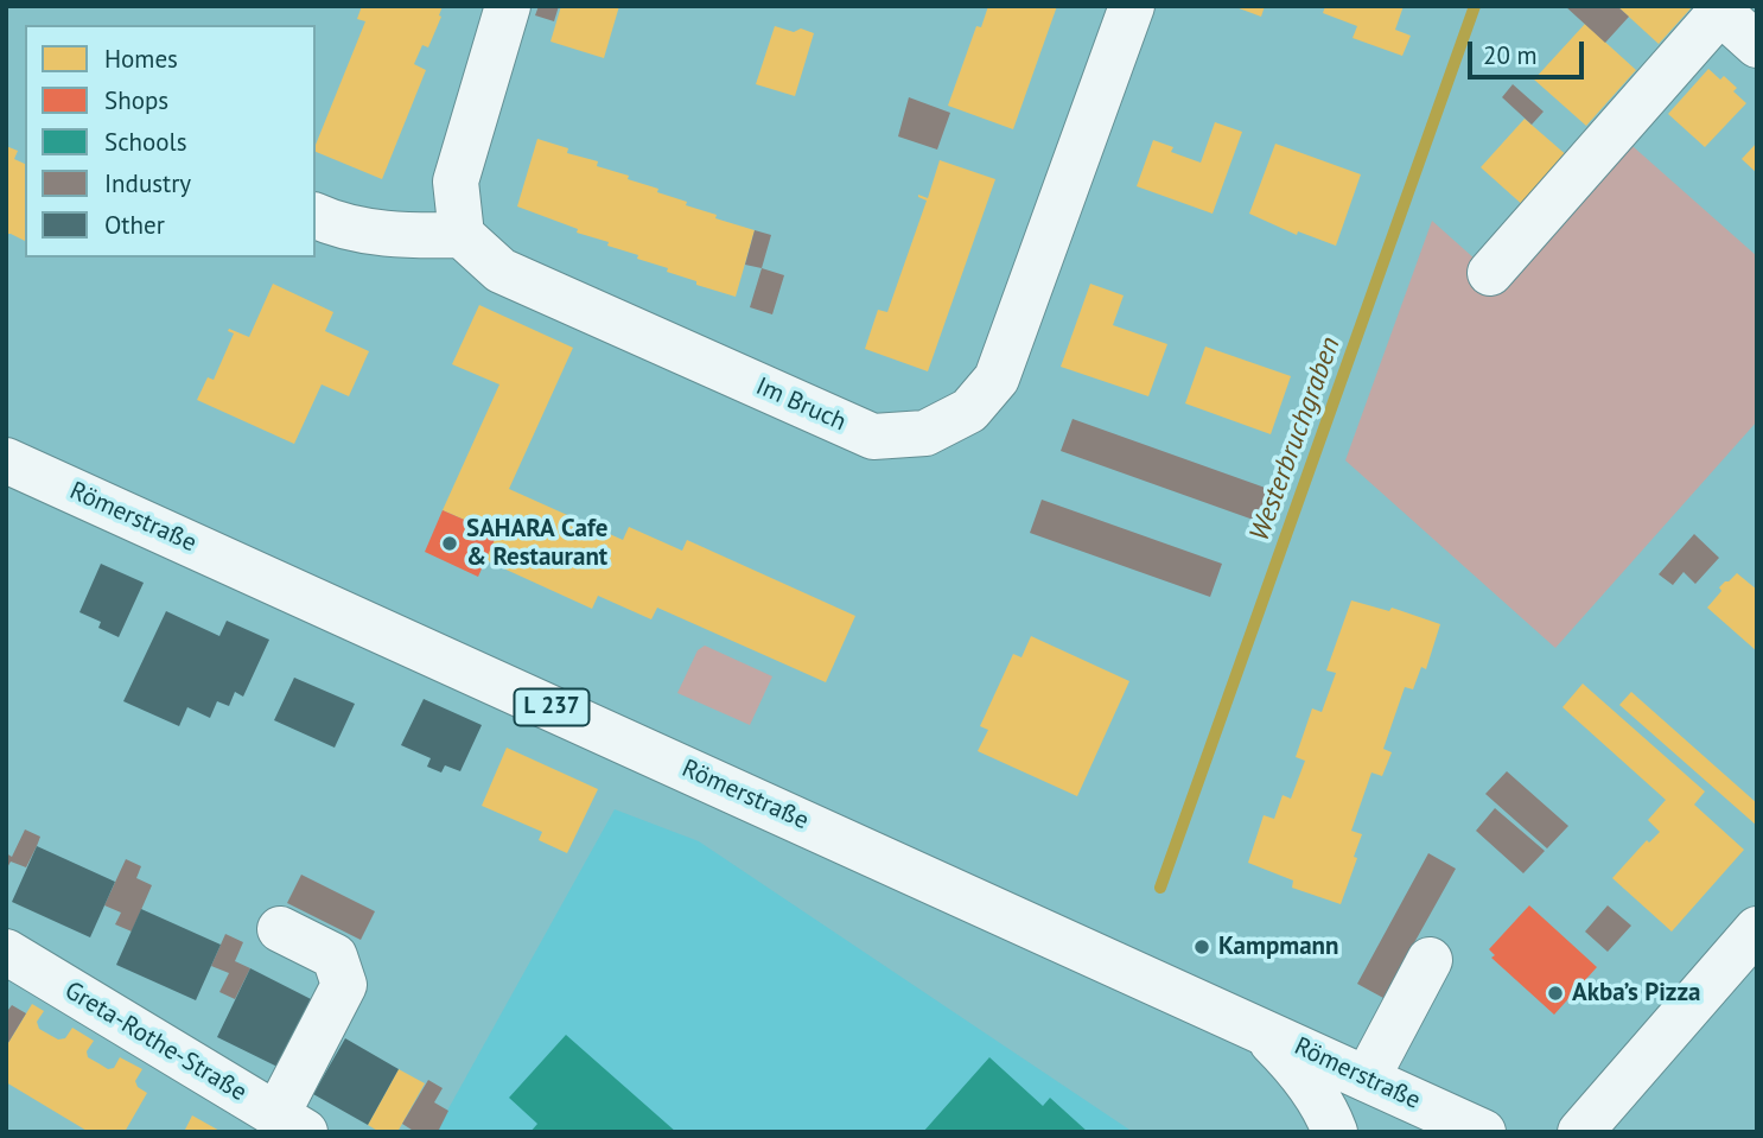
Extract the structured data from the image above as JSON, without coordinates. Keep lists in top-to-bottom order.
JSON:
{
  "streets": {
    "main road": [
      "Im Bruch",
      "Römerstraße",
      "L 237",
      "Greta-Rothe-Straße"
    ]
  },
  "water": ["Westerbruchgraben"],
  "places": ["SAHARA Cafe & Restaurant", "Kampmann", "Akba’s Pizza"],
  "legend": [
    "Homes",
    "Shops",
    "Schools",
    "Industry",
    "Other"
  ],
  "scale_bar": "20 m"
}
